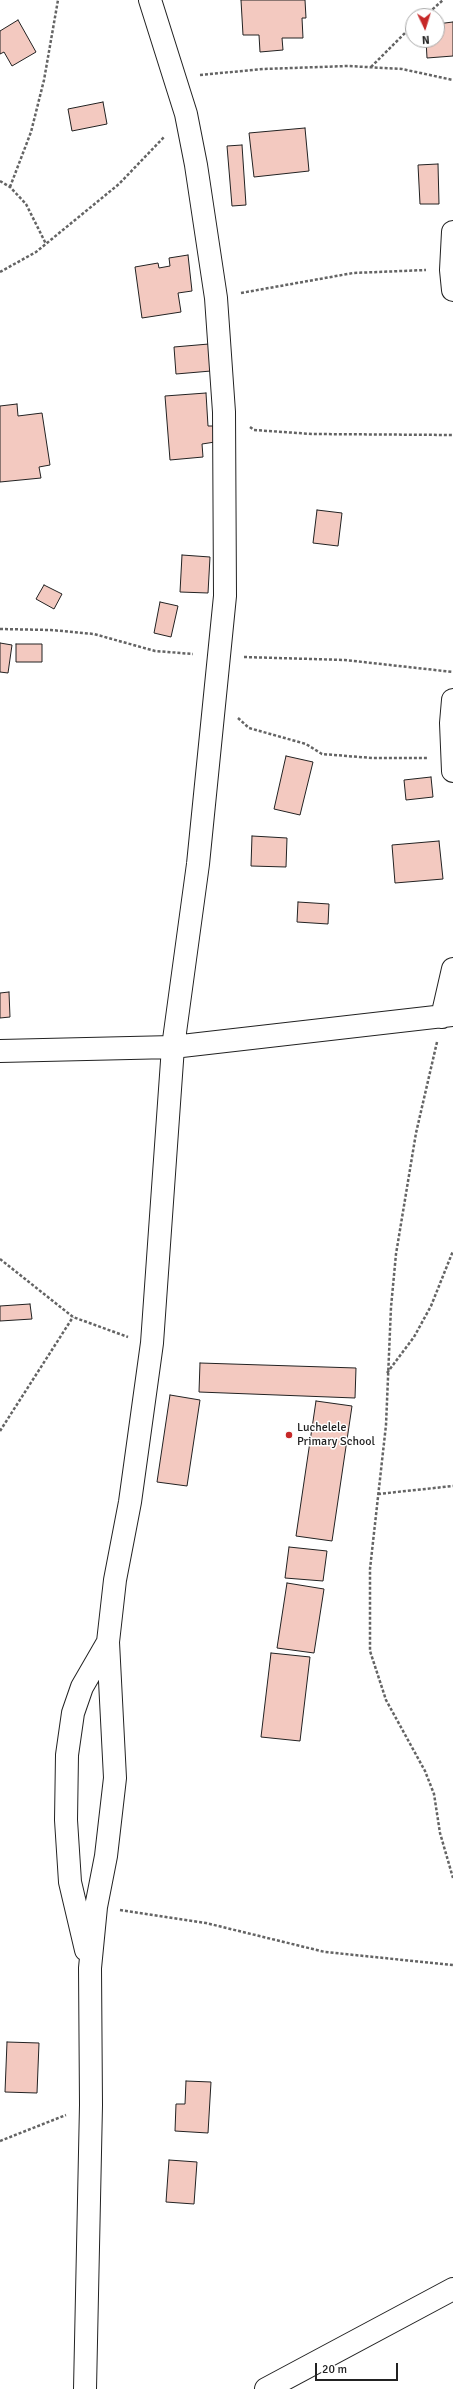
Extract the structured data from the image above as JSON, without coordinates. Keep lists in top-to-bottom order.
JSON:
{
  "places": ["Luchelele Primary School"],
  "scale_bar": "20 m",
  "north": "bottom"
}
